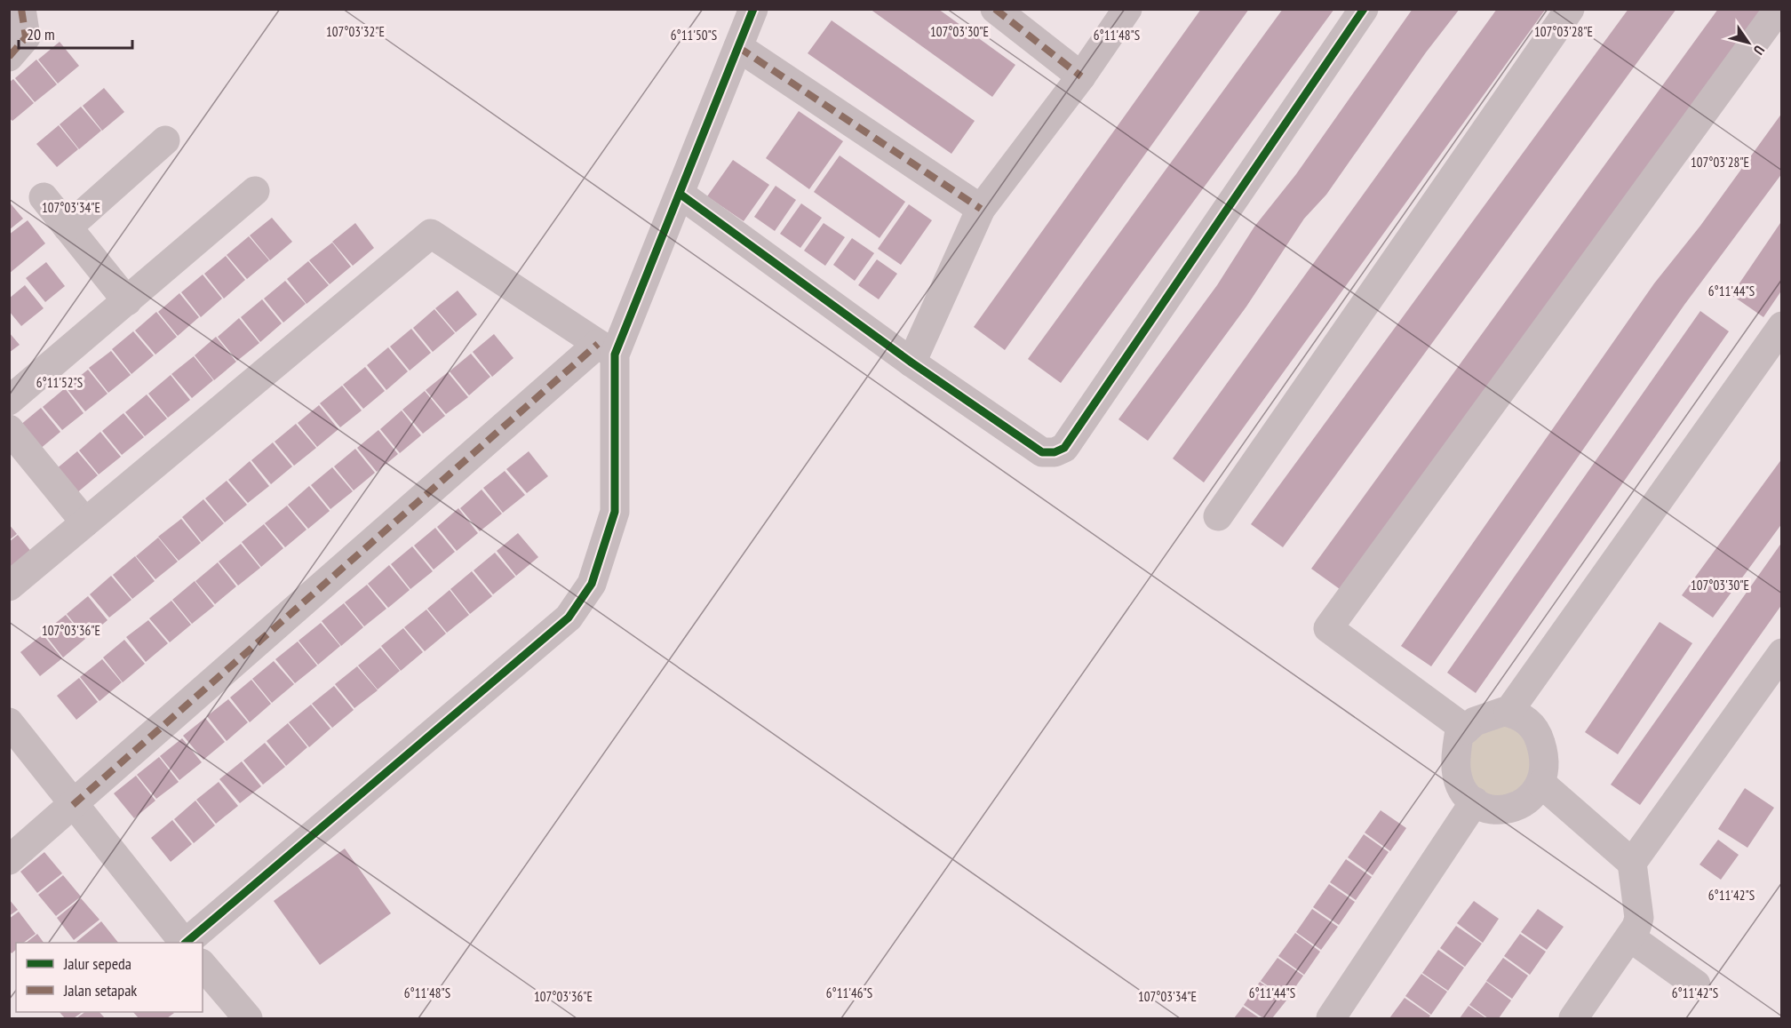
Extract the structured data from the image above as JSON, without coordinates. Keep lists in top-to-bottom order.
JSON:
{
  "legend": ["Jalur sepeda", "Jalan setapak"],
  "scale_bar": "20 m",
  "north": "bottom right",
  "coordinates": [
    "107°03'32\"E",
    "107°03'30\"E",
    "107°03'28\"E",
    "6°11'50\"S",
    "6°11'48\"S",
    "107°03'34\"E",
    "6°11'44\"S",
    "6°11'52\"S",
    "107°03'36\"E",
    "6°11'42\"S",
    "6°11'46\"S"
  ]
}
